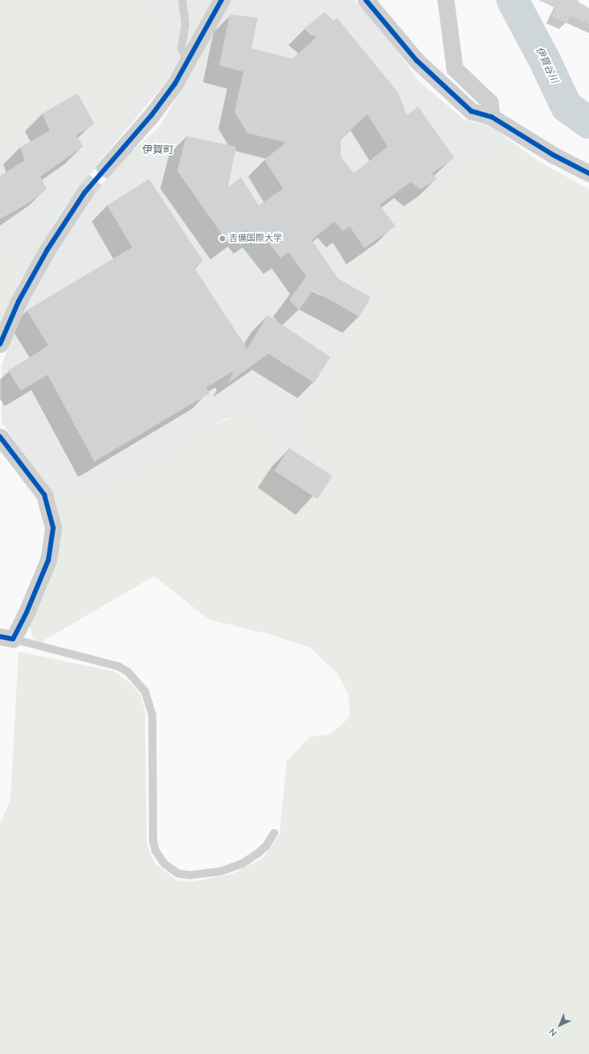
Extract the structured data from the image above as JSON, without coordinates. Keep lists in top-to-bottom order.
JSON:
{
  "districts": ["伊賀町"],
  "water": ["伊賀谷川"],
  "places": ["吉備国際大学"],
  "north": "bottom left"
}
